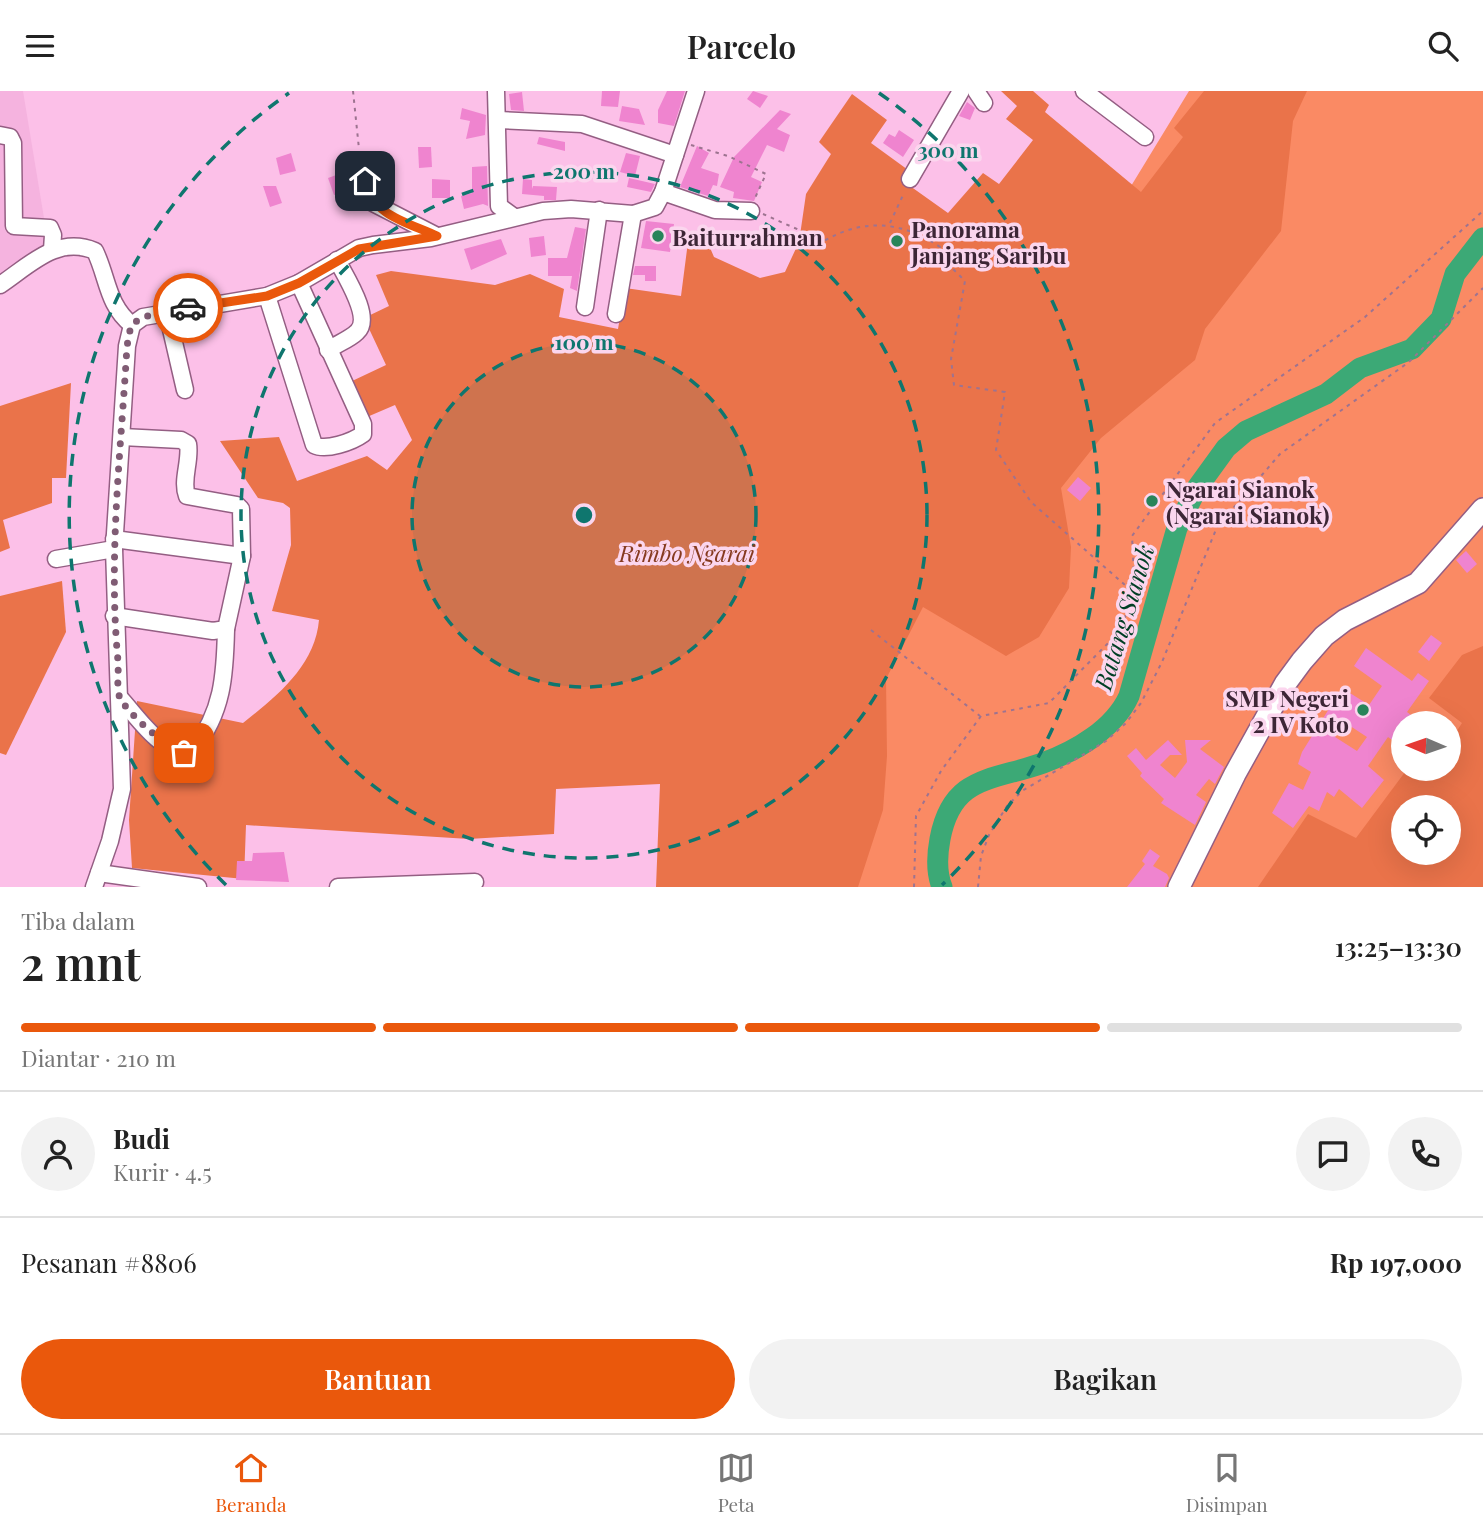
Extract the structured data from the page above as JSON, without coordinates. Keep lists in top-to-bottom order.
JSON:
{
  "water": ["Batang Sianok"],
  "parks": ["Rimbo Ngarai"],
  "places": [
    "Baiturrahman",
    "Panorama Janjang Saribu",
    "Ngarai Sianok (Ngarai Sianok)",
    "SMP Negeri 2 IV Koto"
  ],
  "north": "left",
  "page": {
    "header": "Parcelo",
    "heading": ["2 mnt", "Tiba dalam", "13:25–13:30"],
    "panel": [
      "Budi",
      "Kurir · 4.5",
      "Pesanan #8806",
      "Rp 197,000"
    ],
    "bar": "Diantar · 210 m",
    "buttons": ["Bantuan", "Bagikan"],
    "tabs": ["Beranda", "Peta", "Disimpan"]
  },
  "rings": ["300 m", "200 m", "100 m"]
}
